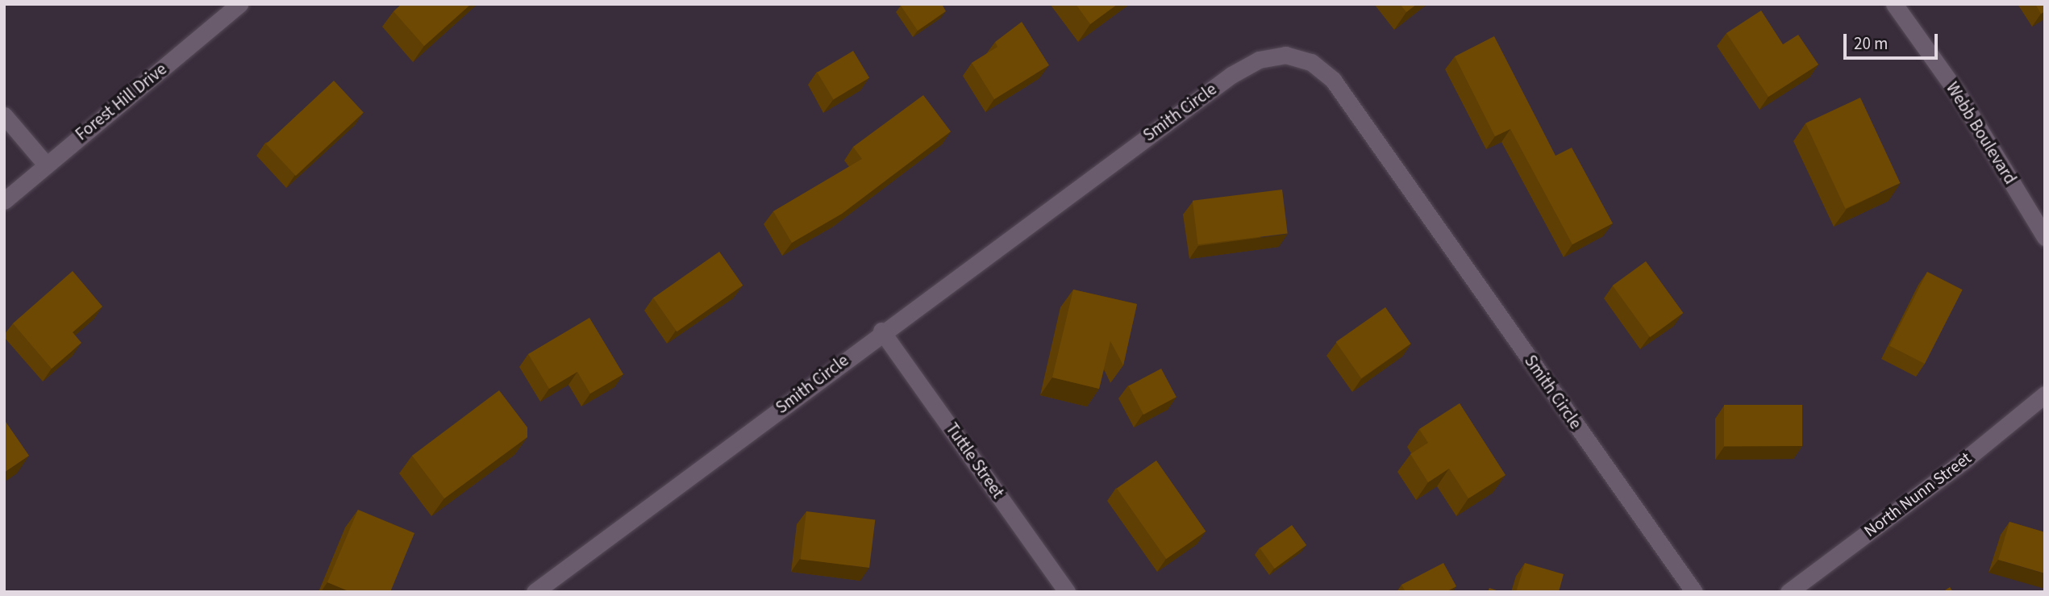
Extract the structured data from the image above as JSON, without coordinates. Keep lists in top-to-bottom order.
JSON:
{
  "streets": {
    "street": [
      "Forest Hill Drive",
      "Smith Circle",
      "Webb Boulevard",
      "Tuttle Street",
      "North Nunn Street"
    ]
  },
  "crossings": [
    ["Smith Circle", "Tuttle Street"]
  ],
  "scale_bar": "20 m"
}
